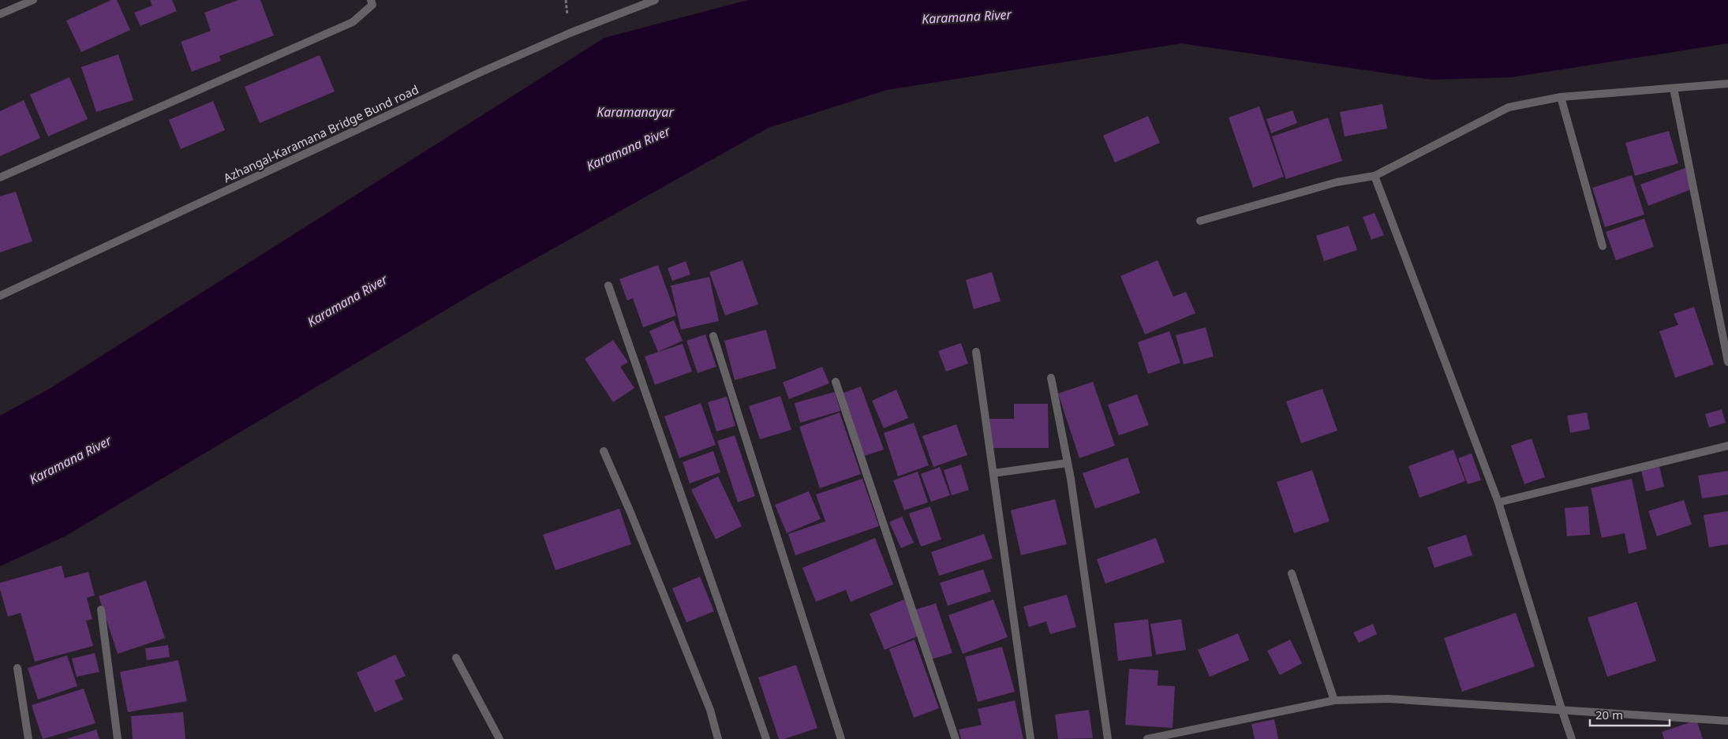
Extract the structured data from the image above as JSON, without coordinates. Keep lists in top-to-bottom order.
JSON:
{
  "streets": {
    "street": ["Azhangal-Karamana Bridge Bund road"]
  },
  "water": ["Karamana River", "Karamanayar"],
  "scale_bar": "20 m"
}
